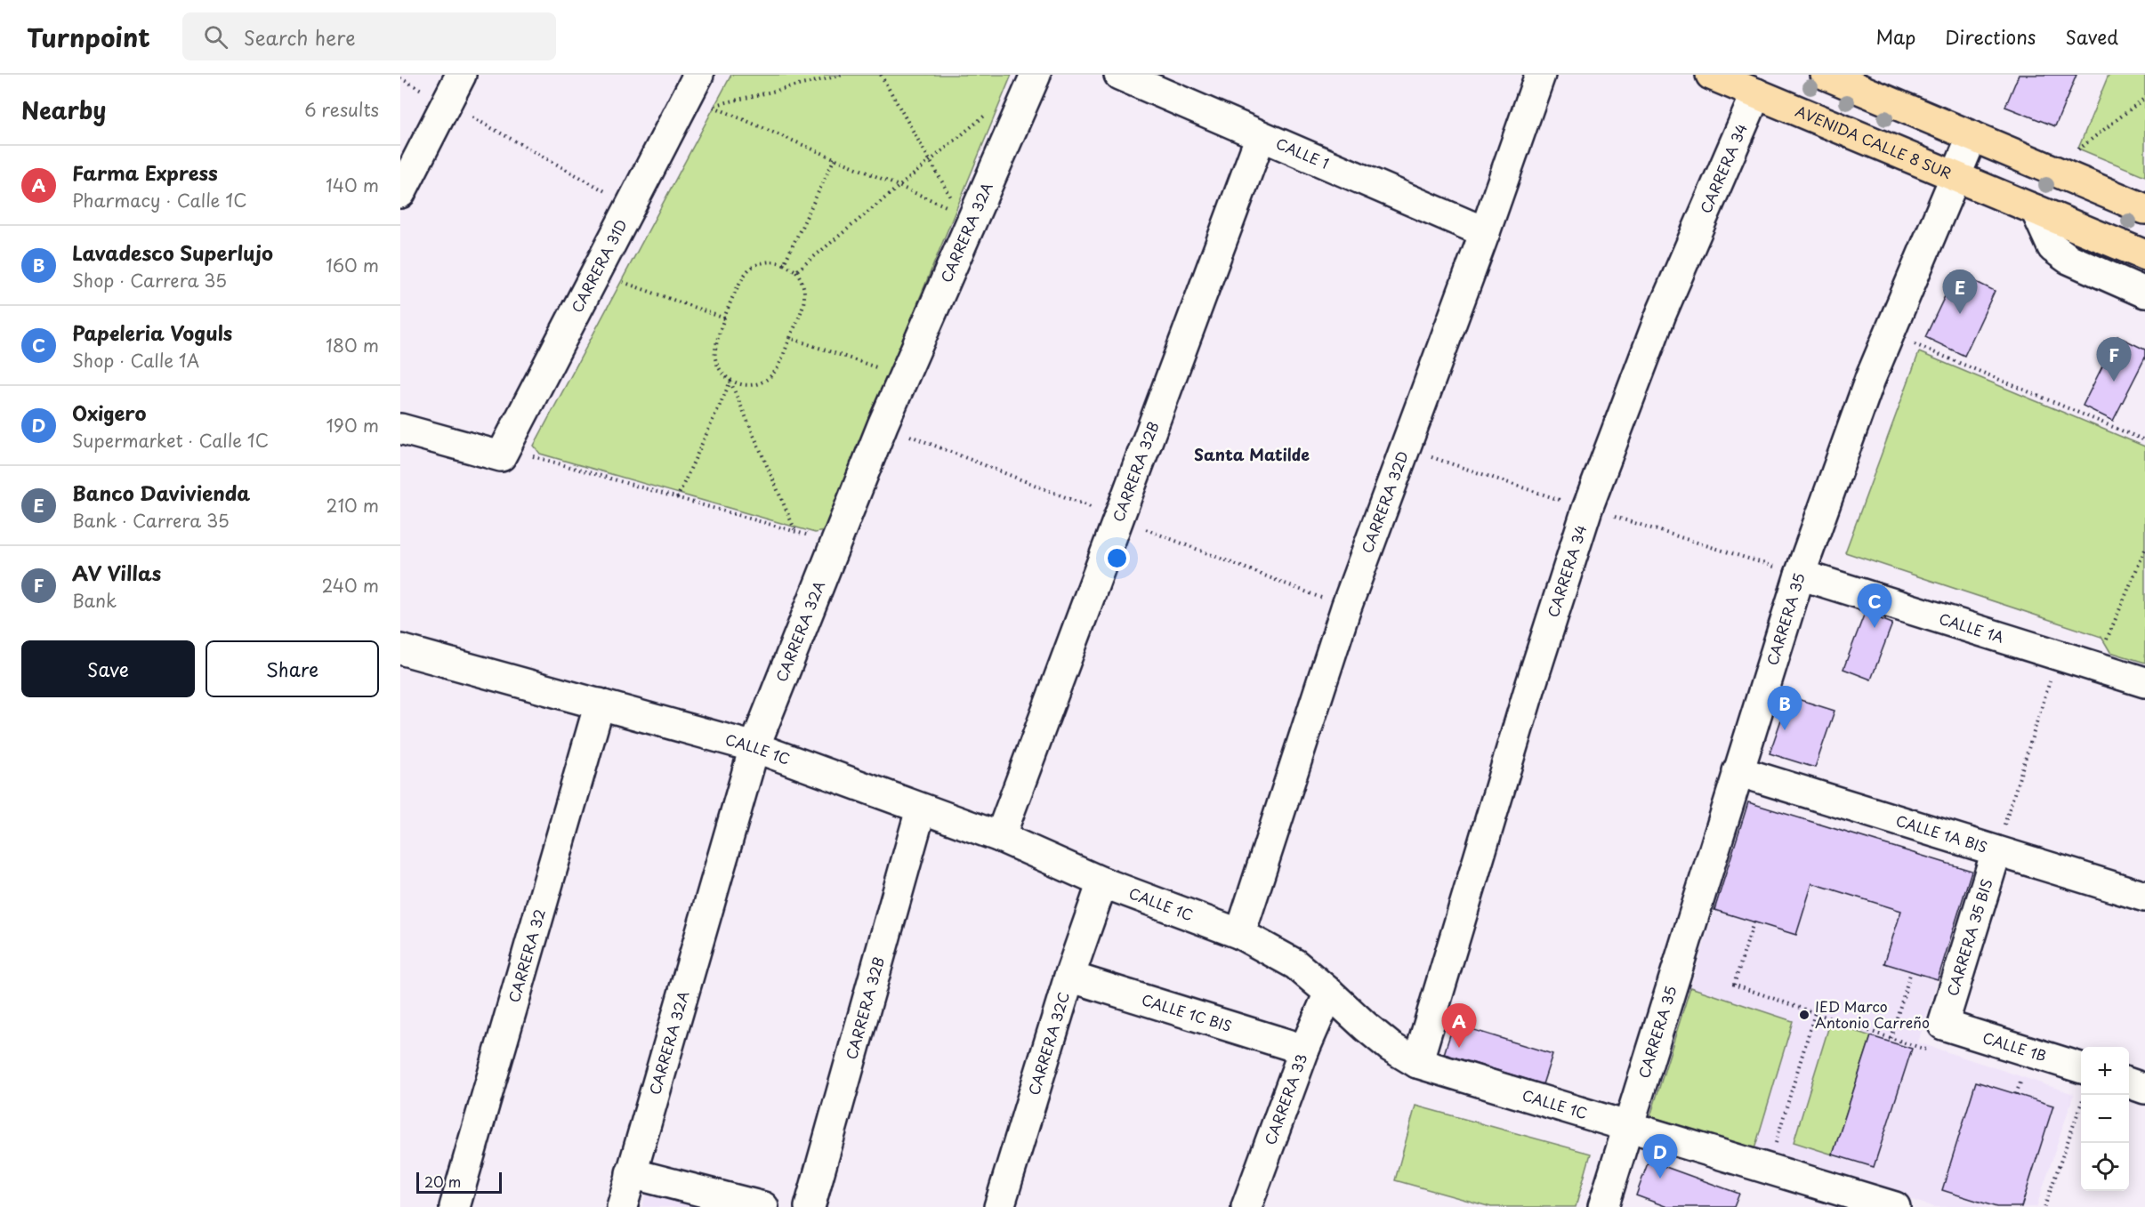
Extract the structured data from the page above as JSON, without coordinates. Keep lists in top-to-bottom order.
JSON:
{
  "streets": {
    "main road": ["AVENIDA CALLE 8 SUR"],
    "street": [
      "CALLE 1",
      "CARRERA 34",
      "CARRERA 32A",
      "CARRERA 31D",
      "CARRERA 32B",
      "CARRERA 32D",
      "CARRERA 35",
      "CALLE 1A",
      "CALLE 1C",
      "CALLE 1A BIS",
      "CARRERA 35 BIS",
      "CARRERA 32",
      "CALLE 1C BIS",
      "CARRERA 32C",
      "CALLE 1B",
      "CARRERA 33"
    ]
  },
  "crossings": [
    ["AVENIDA CALLE 8 SUR", "CARRERA 34"],
    ["AVENIDA CALLE 8 SUR", "CARRERA 35"],
    ["CALLE 1", "CARRERA 32B"],
    ["CALLE 1", "CARRERA 32D"],
    ["CARRERA 34", "CALLE 1C"],
    ["CARRERA 32A", "CALLE 1C"],
    ["CARRERA 32B", "CALLE 1C"],
    ["CARRERA 32D", "CALLE 1C"],
    ["CARRERA 35", "CALLE 1A"],
    ["CARRERA 35", "CALLE 1C"],
    ["CARRERA 35", "CALLE 1A BIS"],
    ["CALLE 1C", "CARRERA 32"],
    ["CALLE 1C", "CARRERA 32C"],
    ["CALLE 1C", "CARRERA 33"],
    ["CALLE 1A BIS", "CARRERA 35 BIS"],
    ["CARRERA 35 BIS", "CALLE 1B"],
    ["CALLE 1C BIS", "CARRERA 32C"],
    ["CALLE 1C BIS", "CARRERA 33"]
  ],
  "districts": ["Santa Matilde"],
  "places": ["IED Marco Antonio Carreño"],
  "scale_bar": "20 m",
  "page": {
    "header": "Turnpoint",
    "search": "Search here",
    "nav": ["Map", "Directions", "Saved"],
    "heading": ["Nearby", "6 results"],
    "list": [
      {
        "mark": "A",
        "name": "Farma Express",
        "note": "Pharmacy · Calle 1C",
        "value": "140 m"
      },
      {
        "mark": "B",
        "name": "Lavadesco Superlujo",
        "note": "Shop · Carrera 35",
        "value": "160 m"
      },
      {
        "mark": "C",
        "name": "Papeleria Voguls",
        "note": "Shop · Calle 1A",
        "value": "180 m"
      },
      {
        "mark": "D",
        "name": "Oxigero",
        "note": "Supermarket · Calle 1C",
        "value": "190 m"
      },
      {
        "mark": "E",
        "name": "Banco Davivienda",
        "note": "Bank · Carrera 35",
        "value": "210 m"
      },
      {
        "mark": "F",
        "name": "AV Villas",
        "note": "Bank",
        "value": "240 m"
      }
    ],
    "pins": [
      "E",
      "F",
      "C",
      "B",
      "A",
      "D"
    ],
    "buttons": ["Save", "Share"],
    "map_buttons": ["+", "−"],
    "scale": "20 m"
  }
}
